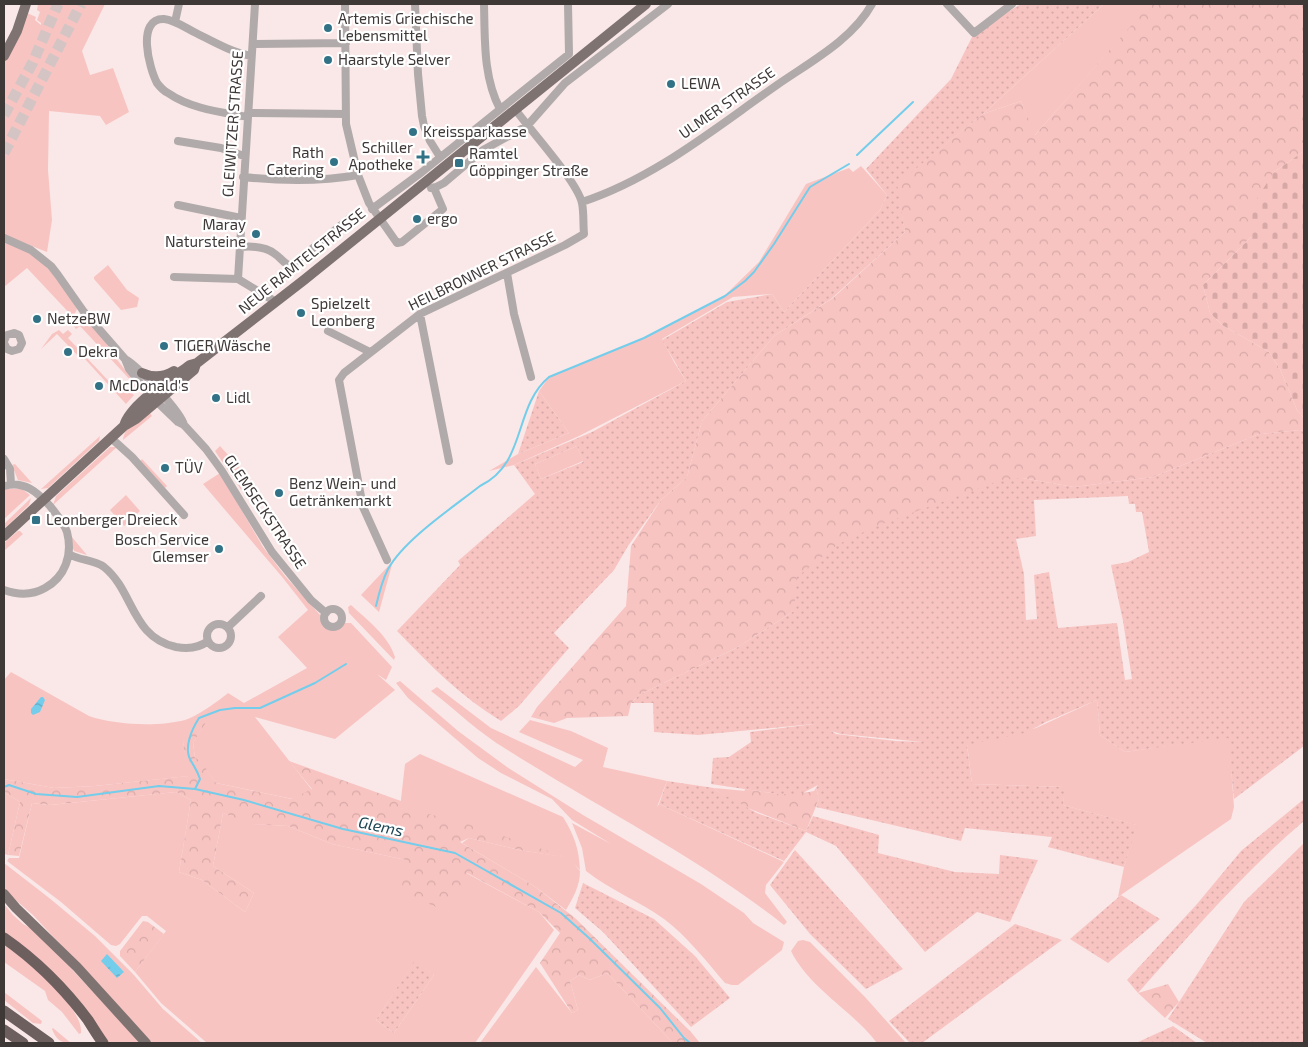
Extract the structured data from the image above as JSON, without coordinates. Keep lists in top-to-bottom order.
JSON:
{
  "streets": {
    "main road": ["NEUE RAMTELSTRASSE"],
    "street": [
      "ULMER STRASSE",
      "GLEIWITZER STRASSE",
      "HEILBRONNER STRASSE",
      "GLEMSECKSTRASSE"
    ]
  },
  "crossings": [
    ["ULMER STRASSE", "HEILBRONNER STRASSE"],
    ["NEUE RAMTELSTRASSE", "GLEMSECKSTRASSE"]
  ],
  "water": ["Glems"],
  "places": {
    "other": [
      "Artemis Griechische Lebensmittel",
      "Haarstyle Selver",
      "LEWA",
      "Kreissparkasse",
      "Rath Catering",
      "ergo",
      "Maray Natursteine",
      "Spielzelt Leonberg",
      "NetzeBW",
      "TIGER Wäsche",
      "Dekra",
      "McDonald's",
      "Lidl",
      "TÜV",
      "Benz Wein- und Getränkemarkt",
      "Bosch Service Glemser"
    ],
    "health": ["Schiller Apotheke"],
    "transit": ["Ramtel Göppinger Straße", "Leonberger Dreieck"]
  }
}
